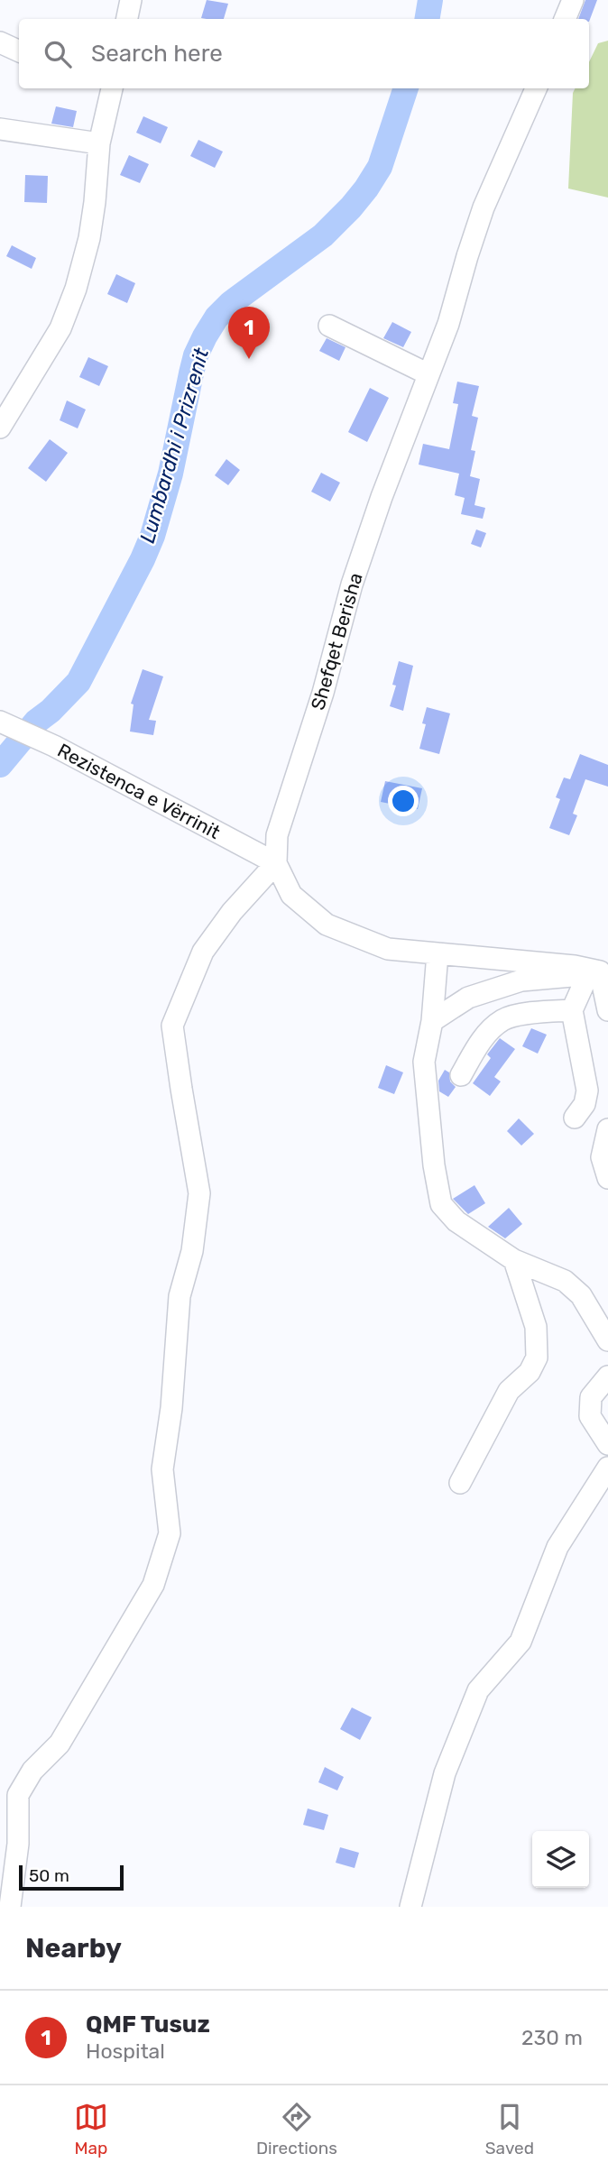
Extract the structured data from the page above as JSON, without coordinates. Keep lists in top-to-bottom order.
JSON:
{
  "streets": {
    "street": ["Shefqet Berisha", "Rezistenca e Vërrinit"]
  },
  "crossings": [
    ["Shefqet Berisha", "Rezistenca e Vërrinit"]
  ],
  "water": ["Lumbardhi i Prizrenit"],
  "scale_bar": "50 m",
  "page": {
    "search": "Search here",
    "pins": "1",
    "scale": "50 m",
    "heading": "Nearby",
    "list": [
      {
        "mark": "1",
        "name": "QMF Tusuz",
        "note": "Hospital",
        "value": "230 m"
      }
    ],
    "nav": ["Map", "Directions", "Saved"]
  }
}
